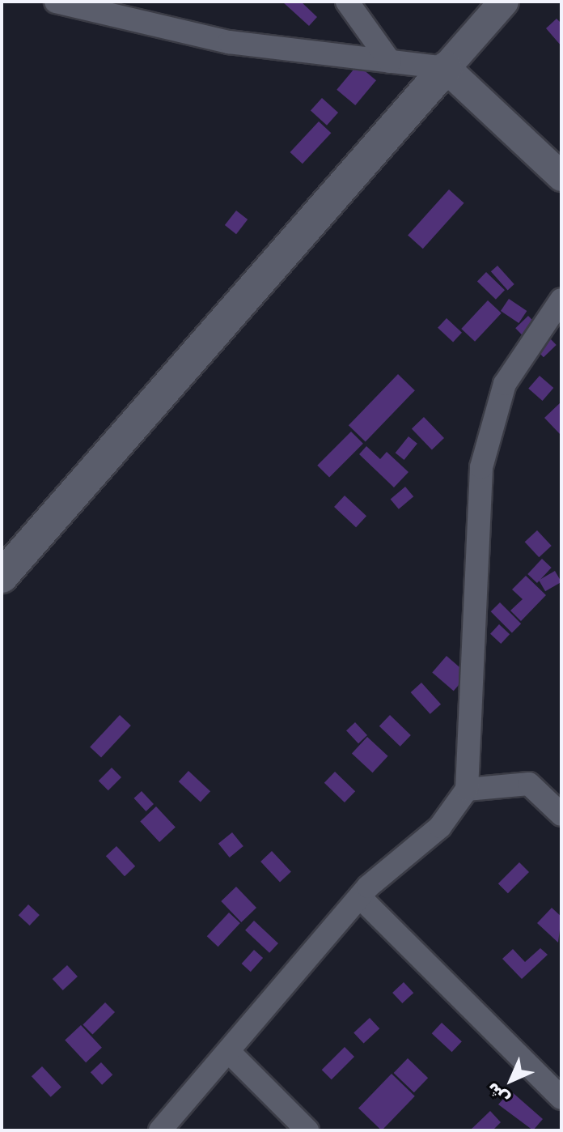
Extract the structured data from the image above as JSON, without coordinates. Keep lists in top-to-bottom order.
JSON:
{
  "north": "bottom left"
}
